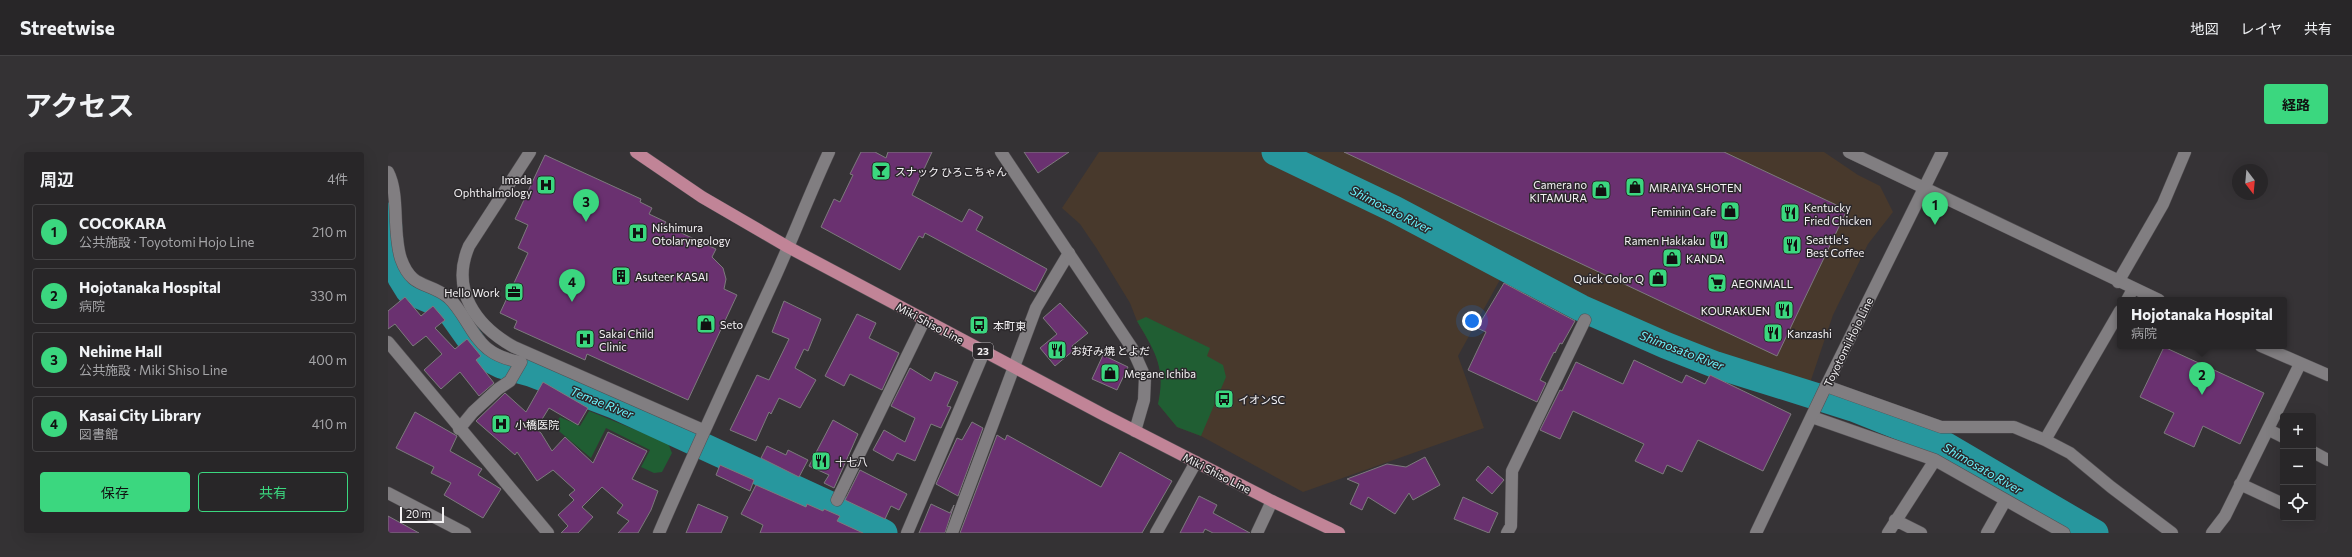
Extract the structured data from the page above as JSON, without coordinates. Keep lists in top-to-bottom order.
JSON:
{
  "streets": {
    "main road": ["Miki Shiso Line", "23"],
    "street": ["Toyotomi Hojo Line"]
  },
  "water": ["Shimosato River", "Temae River"],
  "places": {
    "bar": ["スナック ひろこちゃん"],
    "hospital": [
      "Imada Ophthalmology",
      "Nishimura Otolaryngology",
      "Sakai Child Clinic",
      "小橋医院"
    ],
    "shop": [
      "MIRAIYA SHOTEN",
      "Camera no KITAMURA",
      "Feminin Cafe",
      "KANDA",
      "Quick Color Q",
      "Seto",
      "Megane Ichiba"
    ],
    "restaurant": [
      "Kentucky Fried Chicken",
      "Ramen Hakkaku",
      "Seattle's Best Coffee",
      "KOURAKUEN",
      "Kanzashi",
      "お好み焼 とよだ",
      "十七八"
    ],
    "building": ["Asuteer KASAI"],
    "supermarket": ["AEONMALL"],
    "office": ["Hello Work"],
    "bus stop": ["本町東", "イオンSC"]
  },
  "scale_bar": "20 m",
  "north": "bottom",
  "page": {
    "header": "Streetwise",
    "nav": ["地図", "レイヤ", "共有"],
    "title": "アクセス",
    "buttons": [
      "経路",
      ["保存", "共有"]
    ],
    "heading": ["周辺", "4件"],
    "pins": [
      "3",
      "1",
      "4",
      "2"
    ],
    "list": [
      {
        "mark": "1",
        "name": "COCOKARA",
        "note": "公共施設 · Toyotomi Hojo Line",
        "value": "210 m"
      },
      {
        "mark": "2",
        "name": "Hojotanaka Hospital",
        "note": "病院",
        "value": "330 m"
      },
      {
        "mark": "3",
        "name": "Nehime Hall",
        "note": "公共施設 · Miki Shiso Line",
        "value": "400 m"
      },
      {
        "mark": "4",
        "name": "Kasai City Library",
        "note": "図書館",
        "value": "410 m"
      }
    ],
    "popup": ["Hojotanaka Hospital", "病院"],
    "map_buttons": ["+", "−"],
    "scale": "20 m"
  }
}
